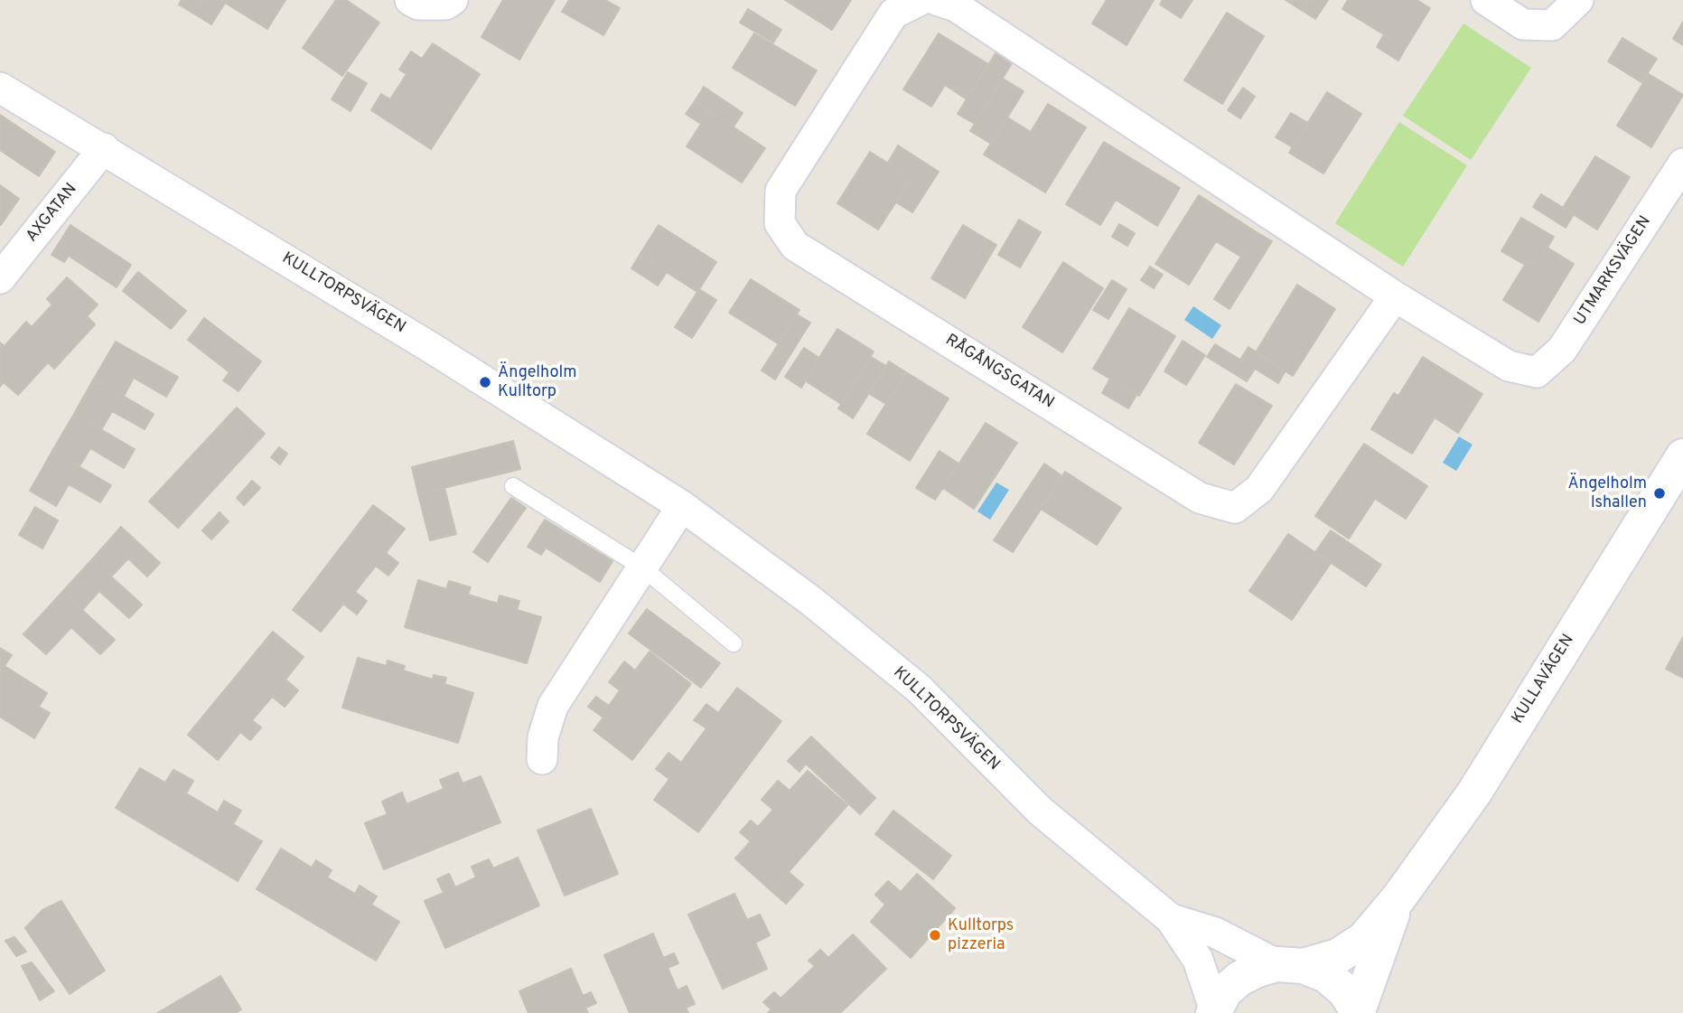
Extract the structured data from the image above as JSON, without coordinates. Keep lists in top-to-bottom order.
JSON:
{
  "streets": {
    "street": [
      "AXGATAN",
      "UTMARKSVÄGEN",
      "KULLTORPSVÄGEN",
      "RÅGÅNGSGATAN",
      "KULLAVÄGEN"
    ]
  },
  "crossings": [
    ["AXGATAN", "KULLTORPSVÄGEN"],
    ["UTMARKSVÄGEN", "RÅGÅNGSGATAN"],
    ["KULLTORPSVÄGEN", "KULLAVÄGEN"]
  ],
  "places": ["Ängelholm Kulltorp", "Ängelholm Ishallen", "Kulltorps pizzeria"]
}
